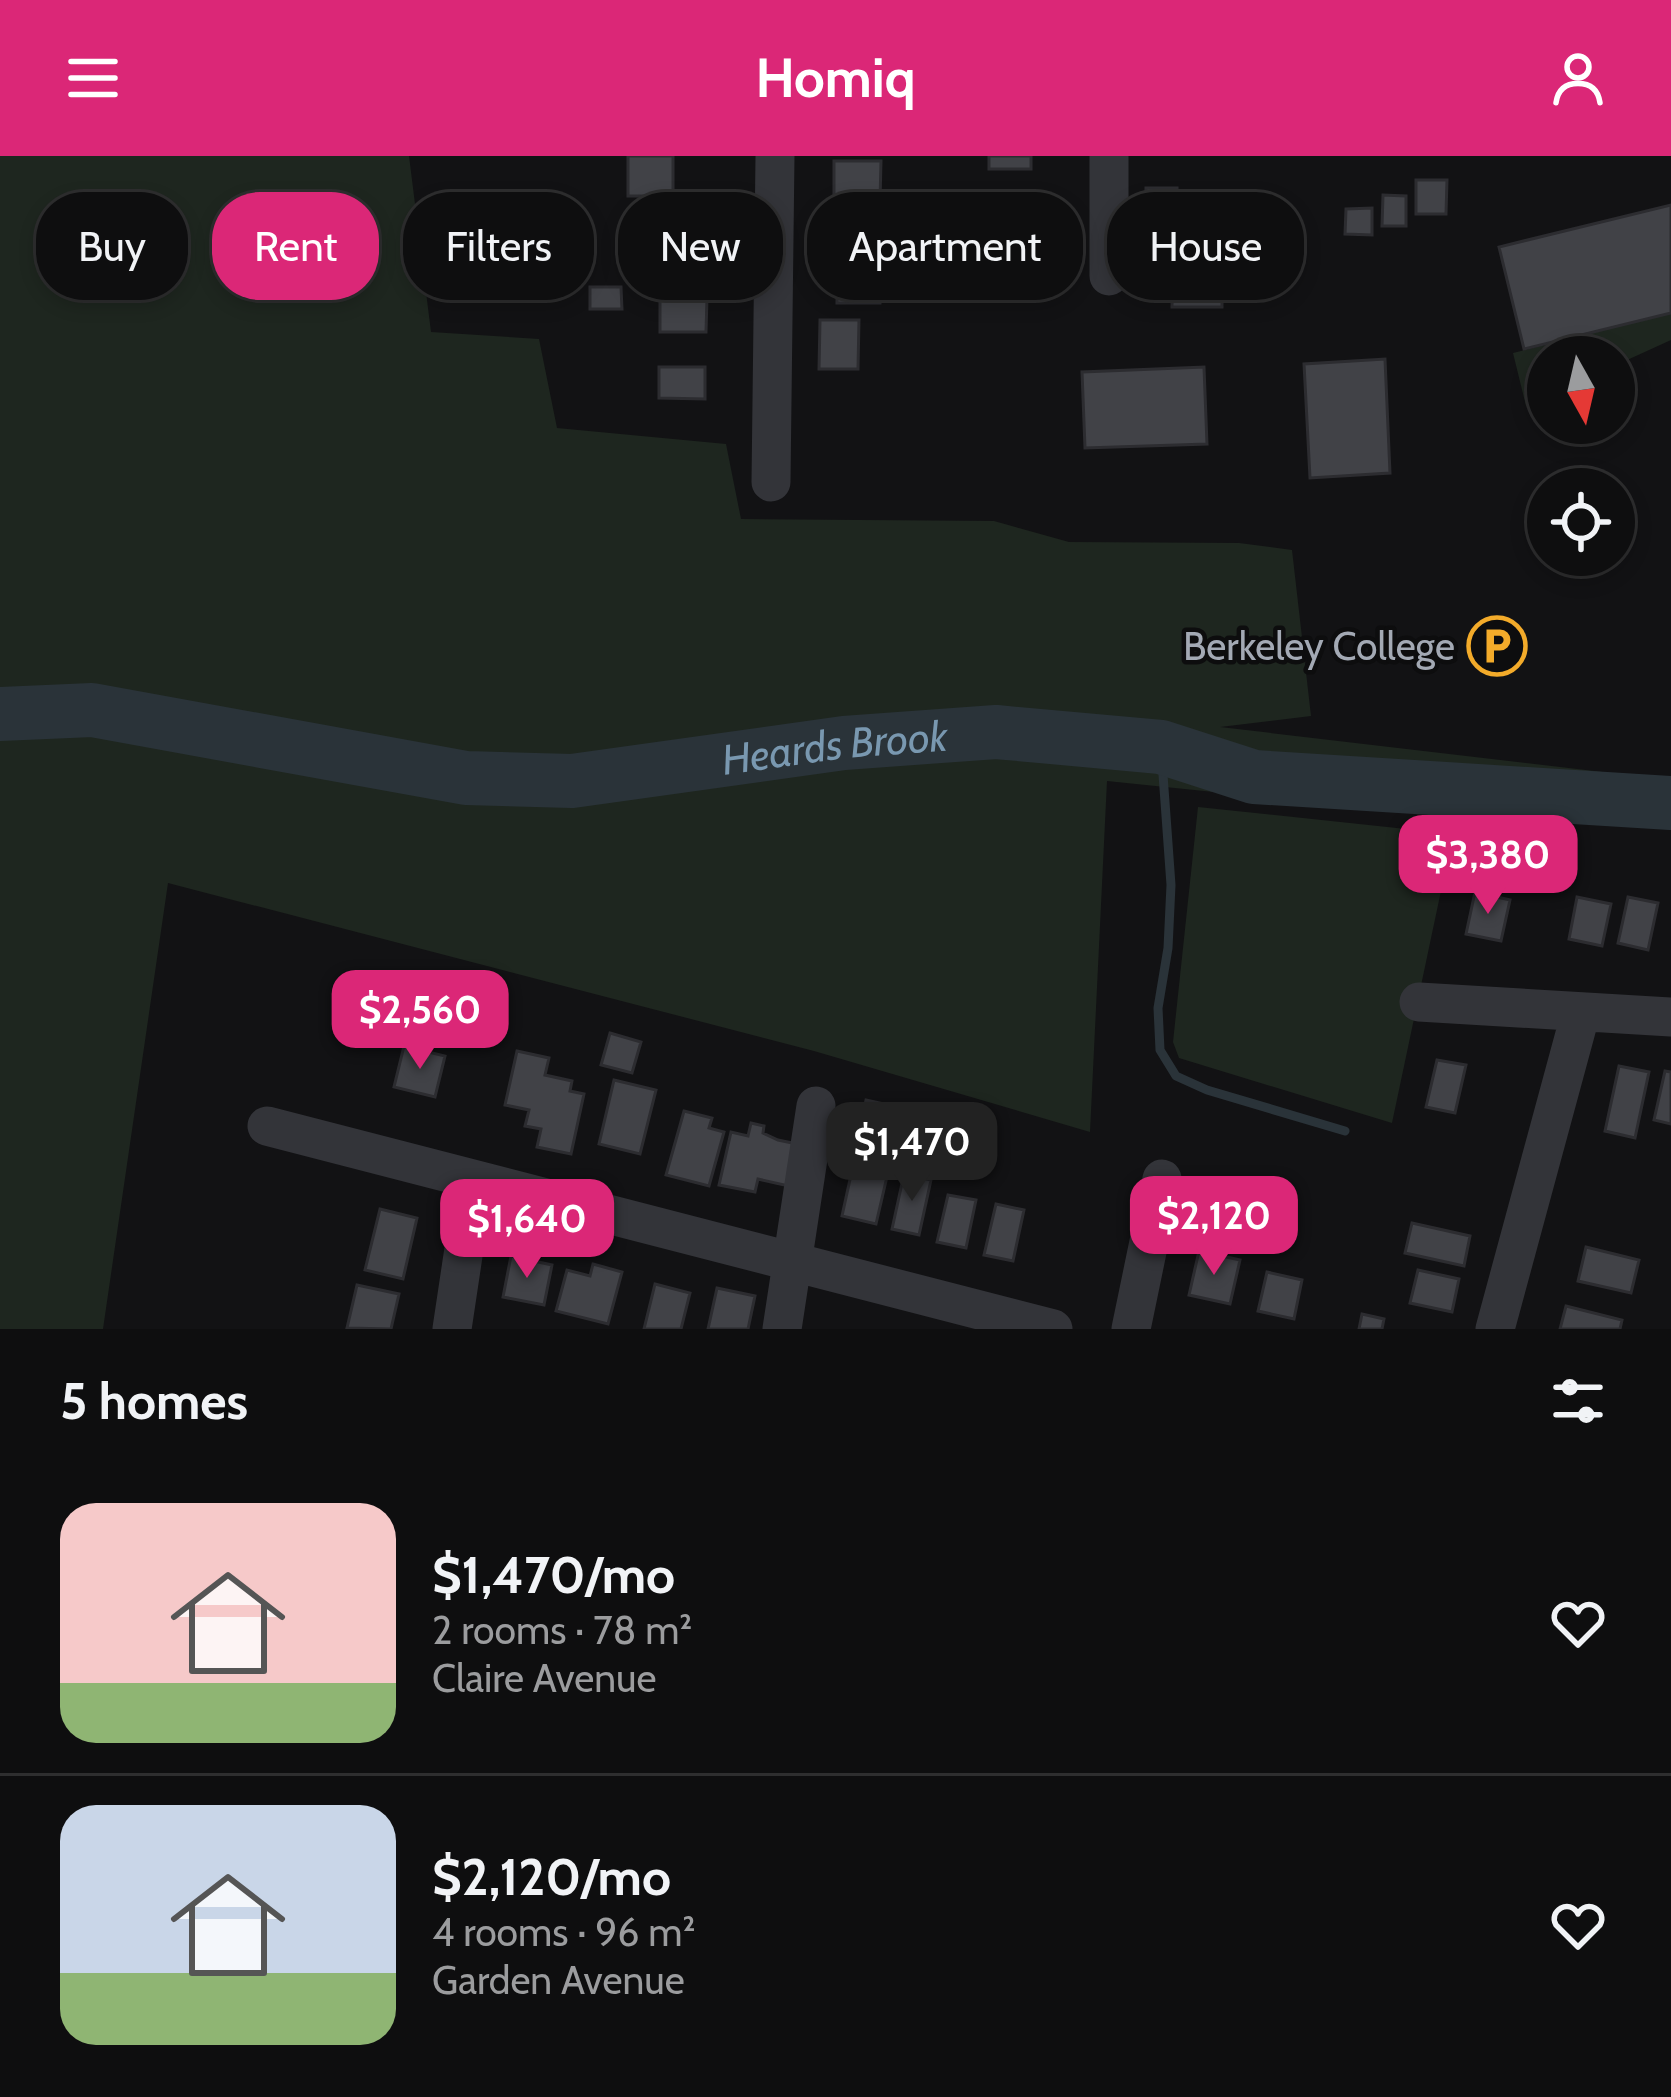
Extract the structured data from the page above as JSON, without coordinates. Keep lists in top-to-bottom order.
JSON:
{
  "water": ["Heards Brook"],
  "places": {
    "parking": ["Berkeley College"]
  },
  "north": "bottom",
  "page": {
    "header": "Homiq",
    "chip": [
      "Buy",
      "Rent",
      "Filters",
      "New",
      "Apartment",
      "House"
    ],
    "price": [
      "$3,380",
      "$2,560",
      "$1,470",
      "$2,120",
      "$1,640"
    ],
    "heading": "5 homes",
    "list": [
      {
        "name": "$1,470/mo",
        "note": "2 rooms · 78 m² · Claire Avenue"
      },
      {
        "name": "$2,120/mo",
        "note": "4 rooms · 96 m² · Garden Avenue"
      }
    ]
  }
}
